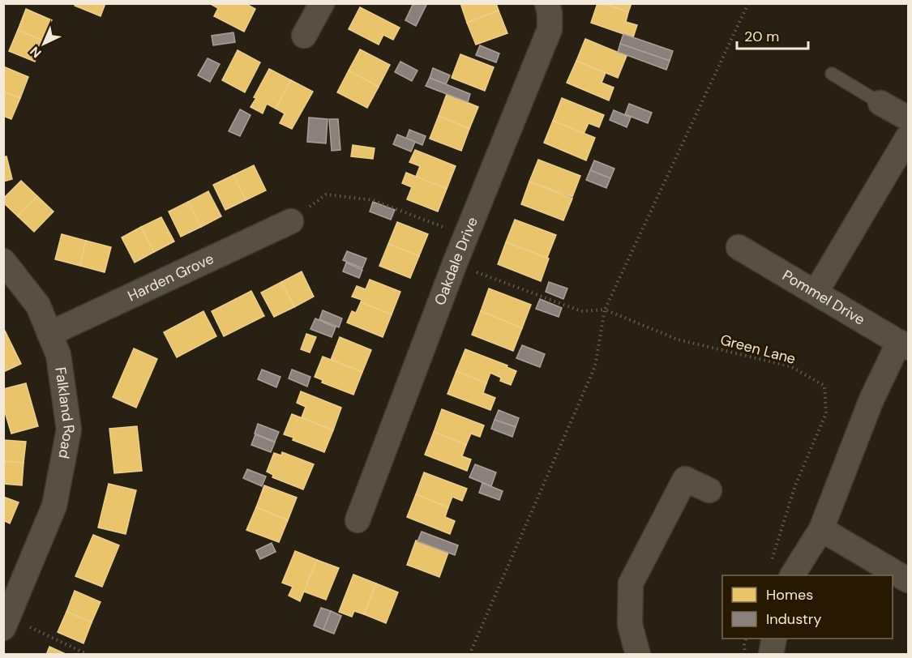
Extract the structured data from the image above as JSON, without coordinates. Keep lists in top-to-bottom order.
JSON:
{
  "streets": {
    "street": [
      "Oakdale Drive",
      "Harden Grove",
      "Pommel Drive",
      "Falkland Road"
    ],
    "path": ["Green Lane"]
  },
  "crossings": [
    ["Harden Grove", "Falkland Road"]
  ],
  "legend": ["Homes", "Industry"],
  "scale_bar": "20 m",
  "north": "bottom left"
}
